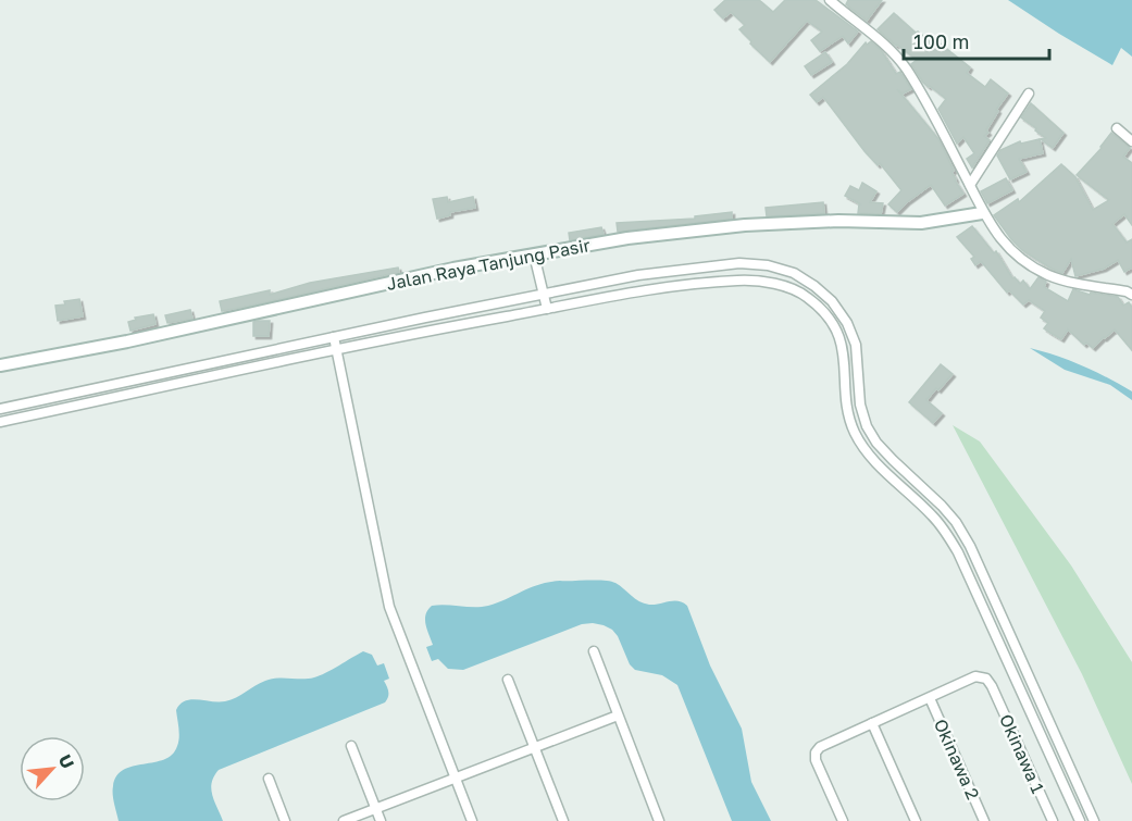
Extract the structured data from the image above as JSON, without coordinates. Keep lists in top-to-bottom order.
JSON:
{
  "streets": {
    "street": ["Jalan Raya Tanjung Pasir", "Okinawa 1", "Okinawa 2"]
  },
  "crossings": [
    ["Okinawa 1", "Okinawa 2"]
  ],
  "scale_bar": "100 m",
  "north": "top right"
}
